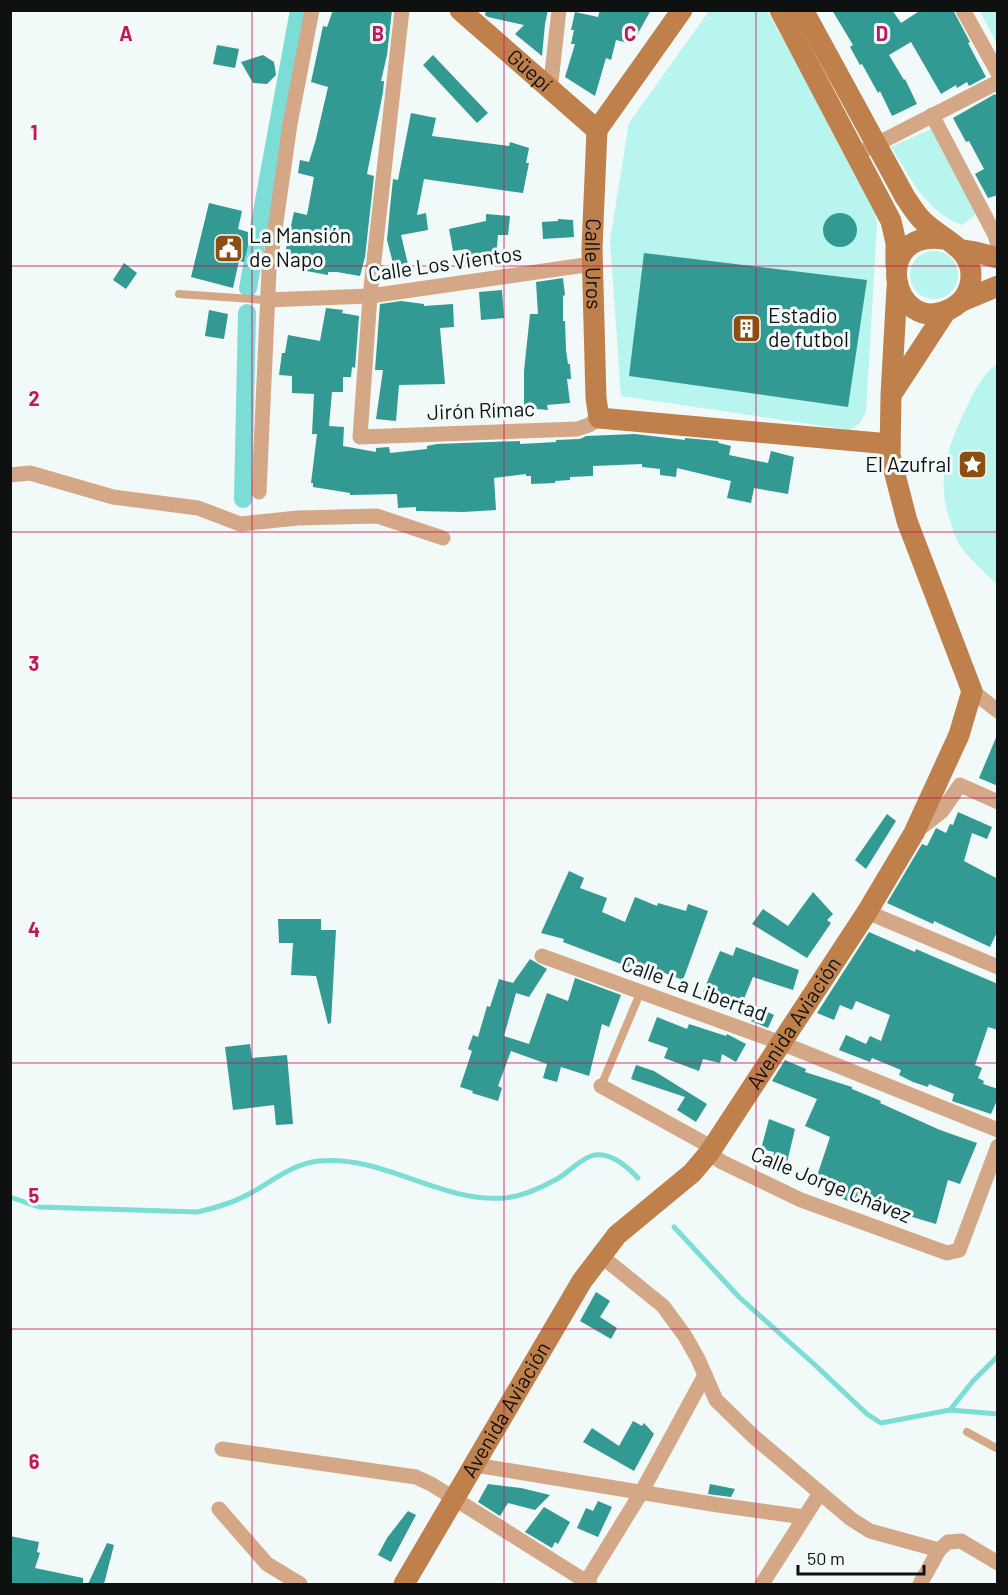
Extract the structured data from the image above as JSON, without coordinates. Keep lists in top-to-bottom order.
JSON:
{
  "streets": {
    "street": [
      "Güepí",
      "Calle Los Vientos",
      "Calle Uros",
      "Jirón Rímac",
      "Calle La Libertad",
      "Avenida Aviación",
      "Calle Jorge Chávez"
    ]
  },
  "crossings": [
    ["Güepí", "Calle Uros"],
    ["Calle Los Vientos", "Calle Uros"],
    ["Calle Los Vientos", "Jirón Rímac"],
    ["Calle Uros", "Jirón Rímac"],
    ["Calle La Libertad", "Avenida Aviación"],
    ["Avenida Aviación", "Calle Jorge Chávez"]
  ],
  "places": {
    "public building": ["La Mansión de Napo"],
    "building": ["Estadio de futbol"],
    "place": ["El Azufral"]
  },
  "scale_bar": "50 m",
  "grid": {
    "columns": [
      "A",
      "B",
      "C",
      "D"
    ],
    "rows": [
      "1",
      "2",
      "3",
      "4",
      "5",
      "6"
    ]
  }
}
